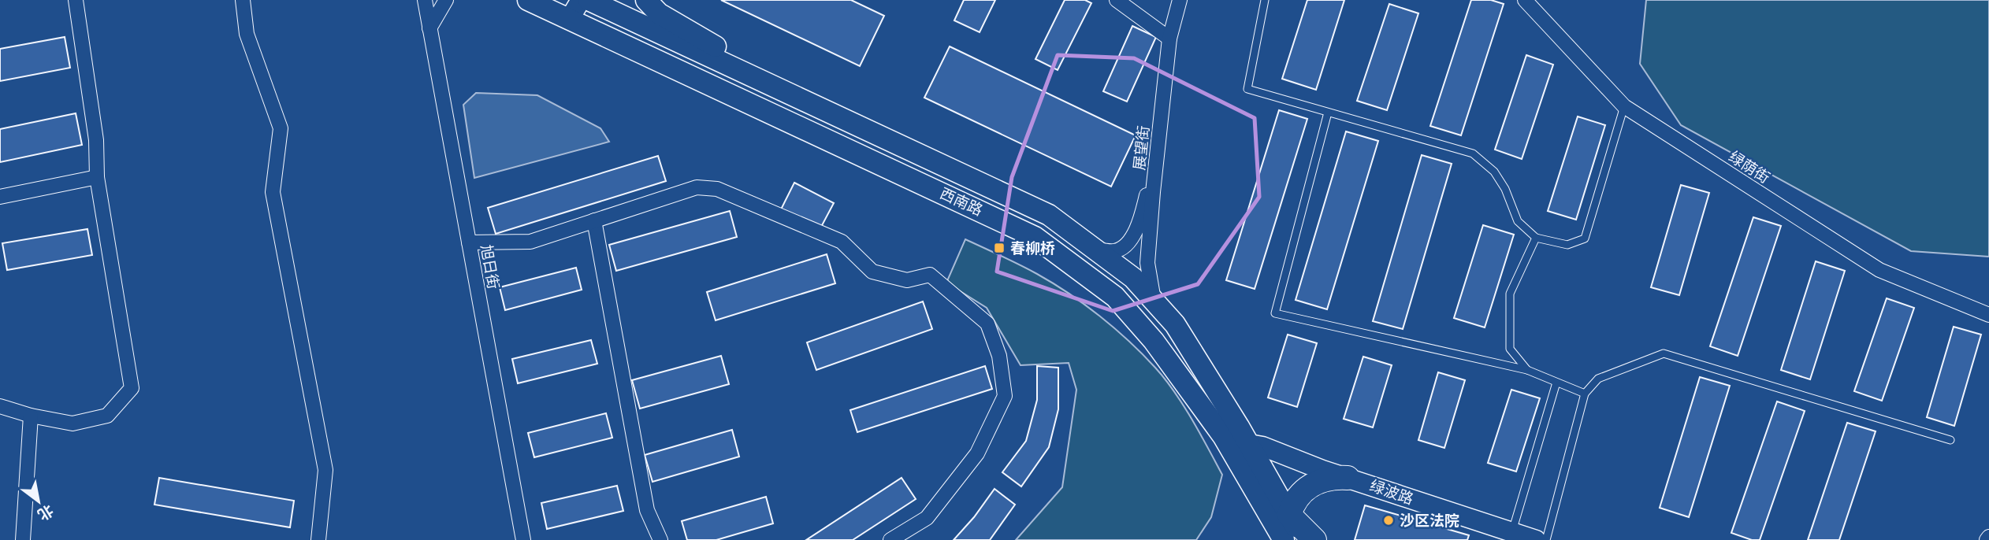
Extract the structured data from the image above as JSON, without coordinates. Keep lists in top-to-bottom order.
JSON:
{
  "streets": {
    "main road": ["西南路"],
    "street": [
      "展望街",
      "绿荫街",
      "旭日街",
      "绿波路"
    ]
  },
  "crossings": [
    ["展望街", "西南路"],
    ["西南路", "绿波路"]
  ],
  "places": {
    "transit": ["春柳桥"],
    "other": ["沙区法院"]
  },
  "north": "bottom right"
}
